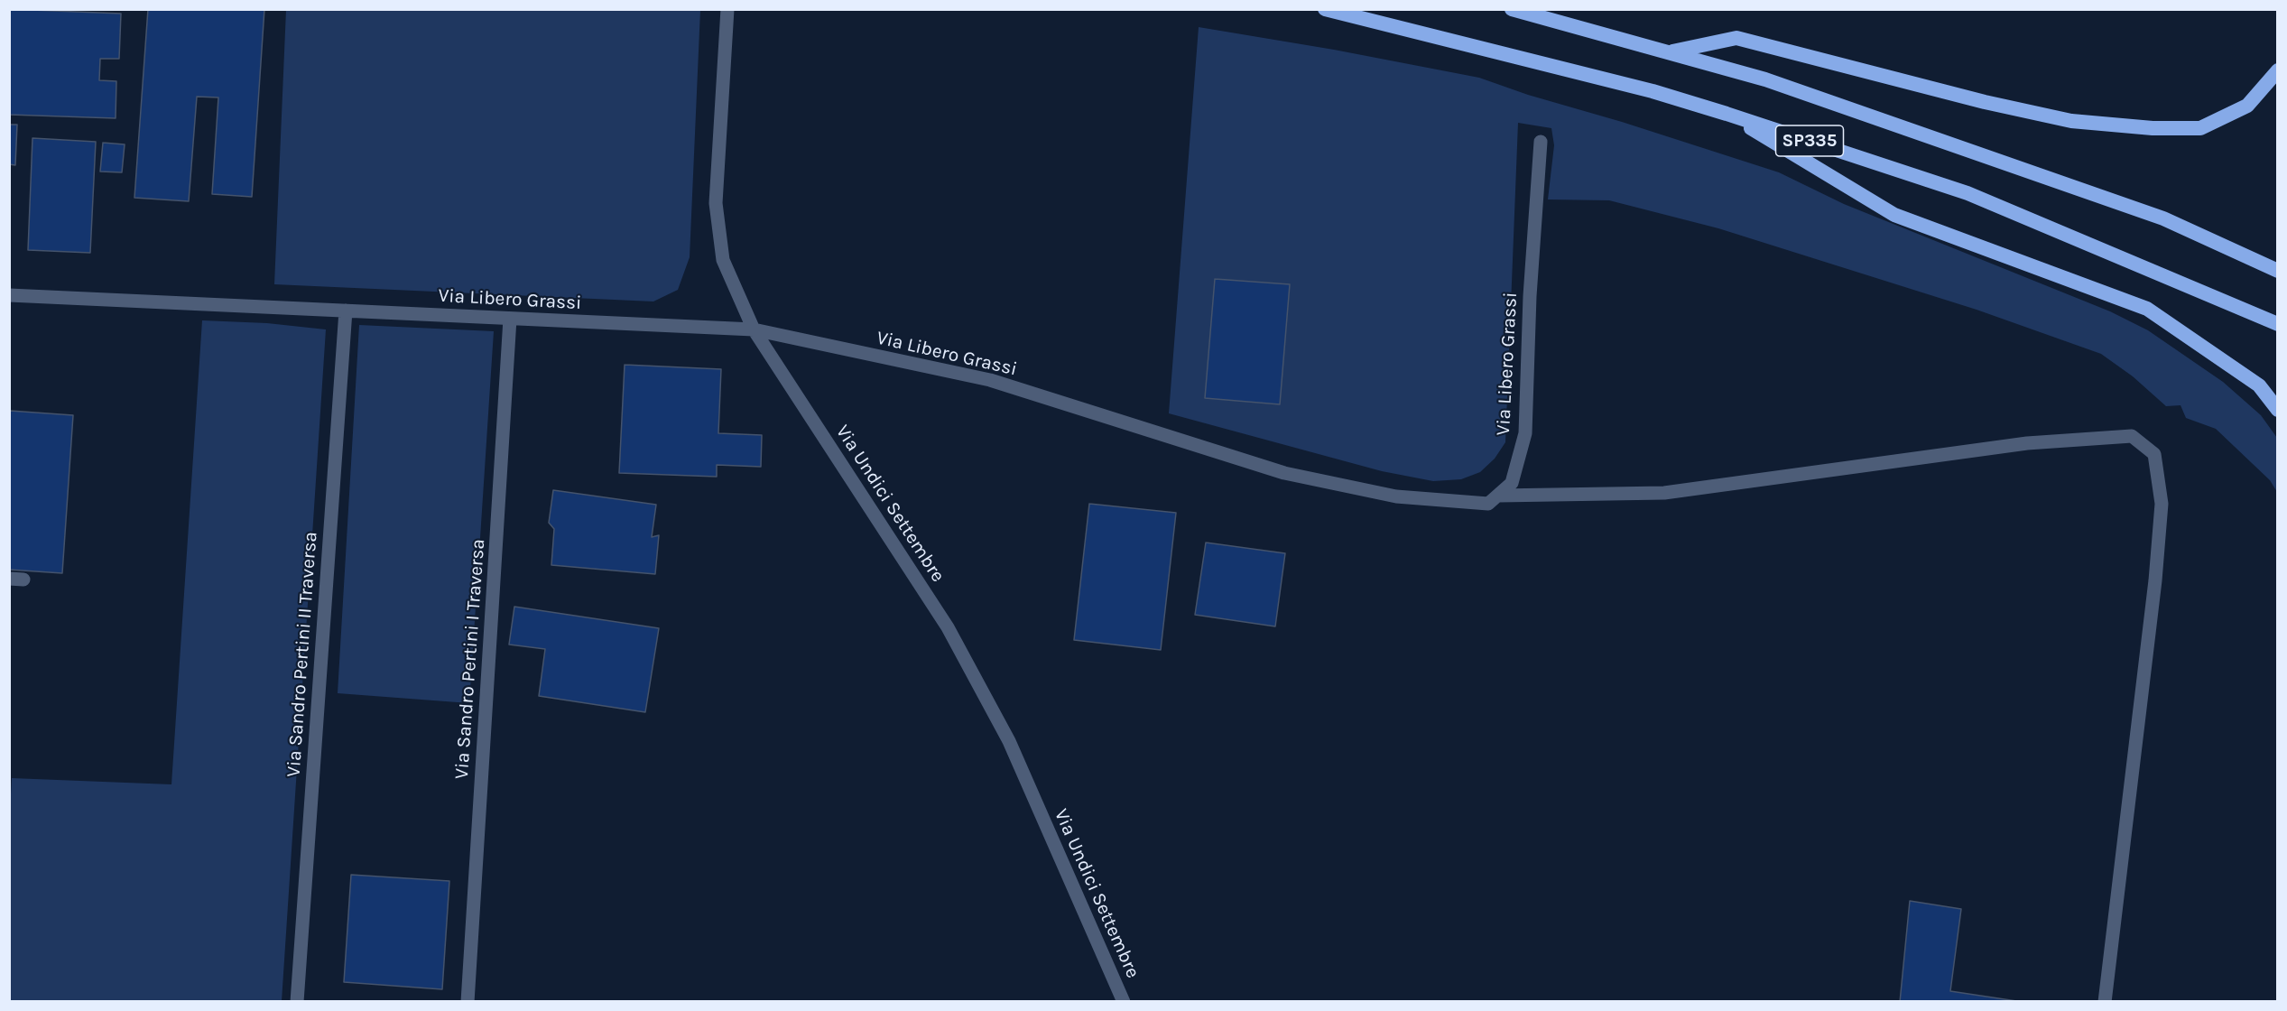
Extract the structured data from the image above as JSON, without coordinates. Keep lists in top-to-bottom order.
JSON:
{
  "streets": {
    "highway": ["SP335"],
    "street": [
      "Via Libero Grassi",
      "Via Undici Settembre",
      "Via Sandro Pertini II Traversa",
      "Via Sandro Pertini I Traversa"
    ]
  },
  "crossings": [
    ["Via Libero Grassi", "Via Undici Settembre"],
    ["Via Libero Grassi", "Via Sandro Pertini II Traversa"],
    ["Via Libero Grassi", "Via Sandro Pertini I Traversa"]
  ]
}
